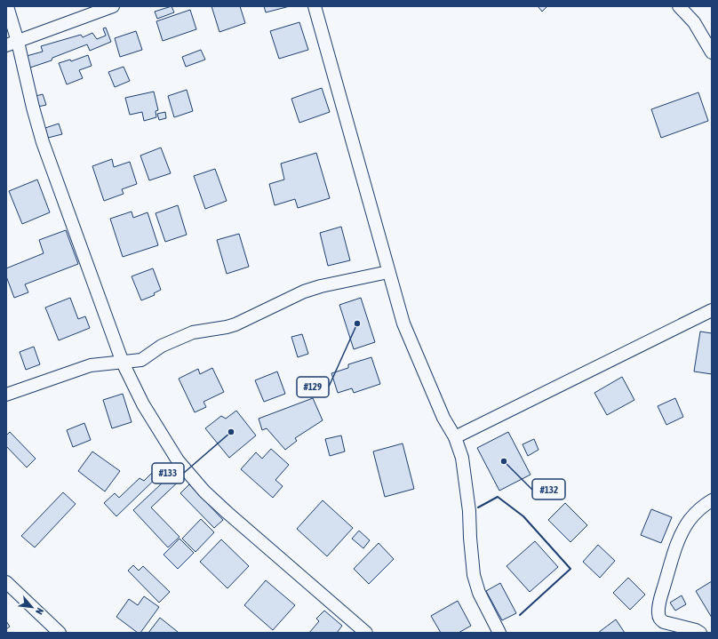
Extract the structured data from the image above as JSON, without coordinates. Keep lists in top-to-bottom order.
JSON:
{
  "places": ["#129", "#133", "#132"],
  "north": "bottom right"
}
